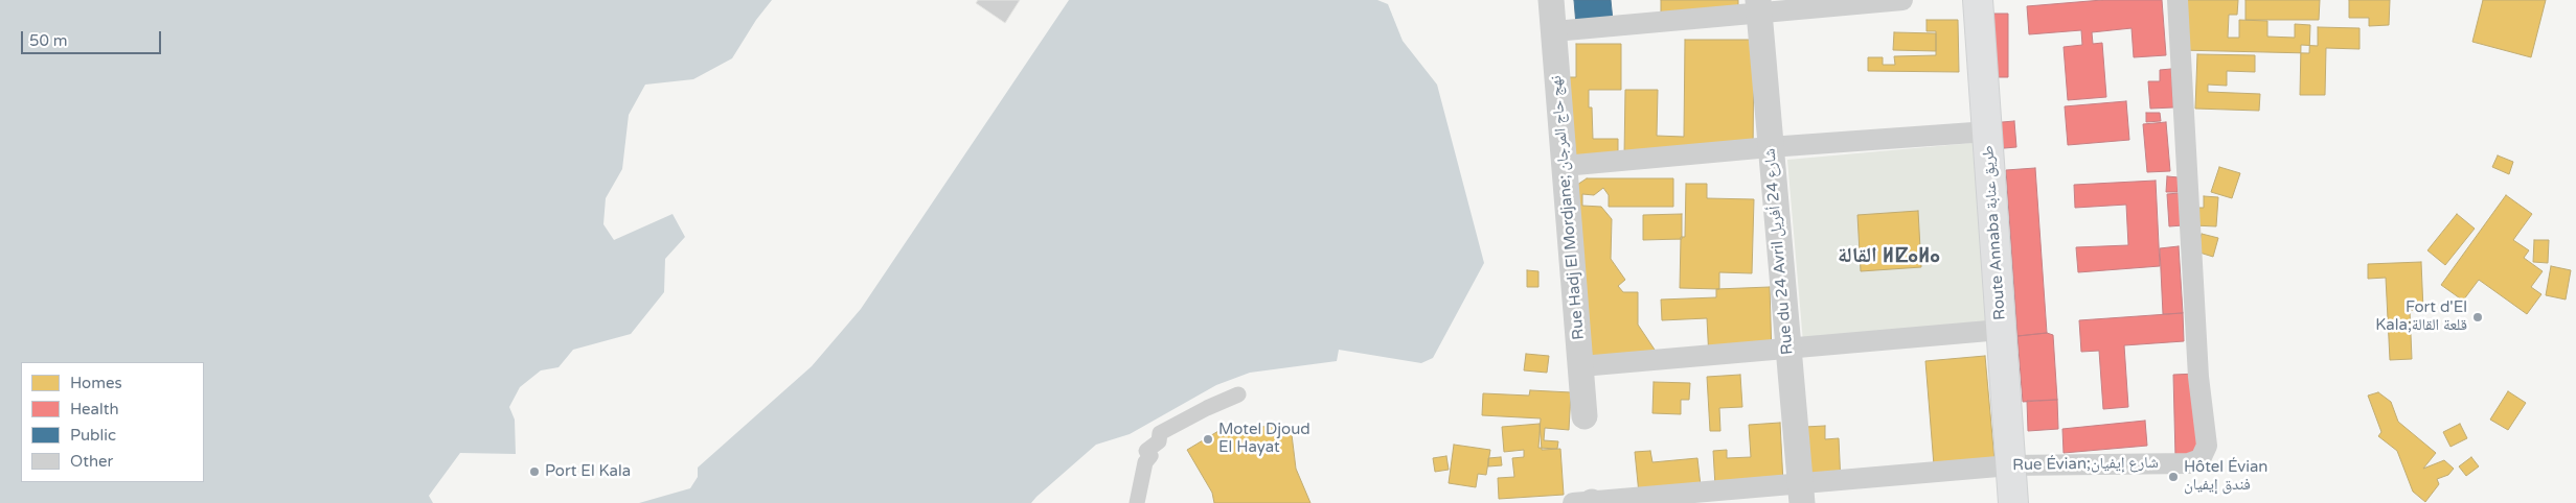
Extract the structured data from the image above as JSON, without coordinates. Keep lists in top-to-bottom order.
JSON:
{
  "streets": {
    "main road": ["Route Annaba طريق عنابة"],
    "street": ["Rue Hadj El Mordjane; نهج حاج المرجان", "Rue du 24 Avril شارع 24 أفريل", "Rue Évian;شارع إيفيان"]
  },
  "crossings": [
    ["Route Annaba طريق عنابة", "Rue Évian;شارع إيفيان"],
    ["Rue du 24 Avril شارع 24 أفريل", "Rue Évian;شارع إيفيان"]
  ],
  "districts": ["القالة ⵍⵇⴰⵍⴰ"],
  "places": [
    "Fort d'El Kala;قلعة القالة",
    "Motel Djoud El Hayat",
    "Port El Kala",
    "Hôtel Évian فندق إيفيان"
  ],
  "legend": [
    "Homes",
    "Health",
    "Public",
    "Other"
  ],
  "scale_bar": "50 m"
}
